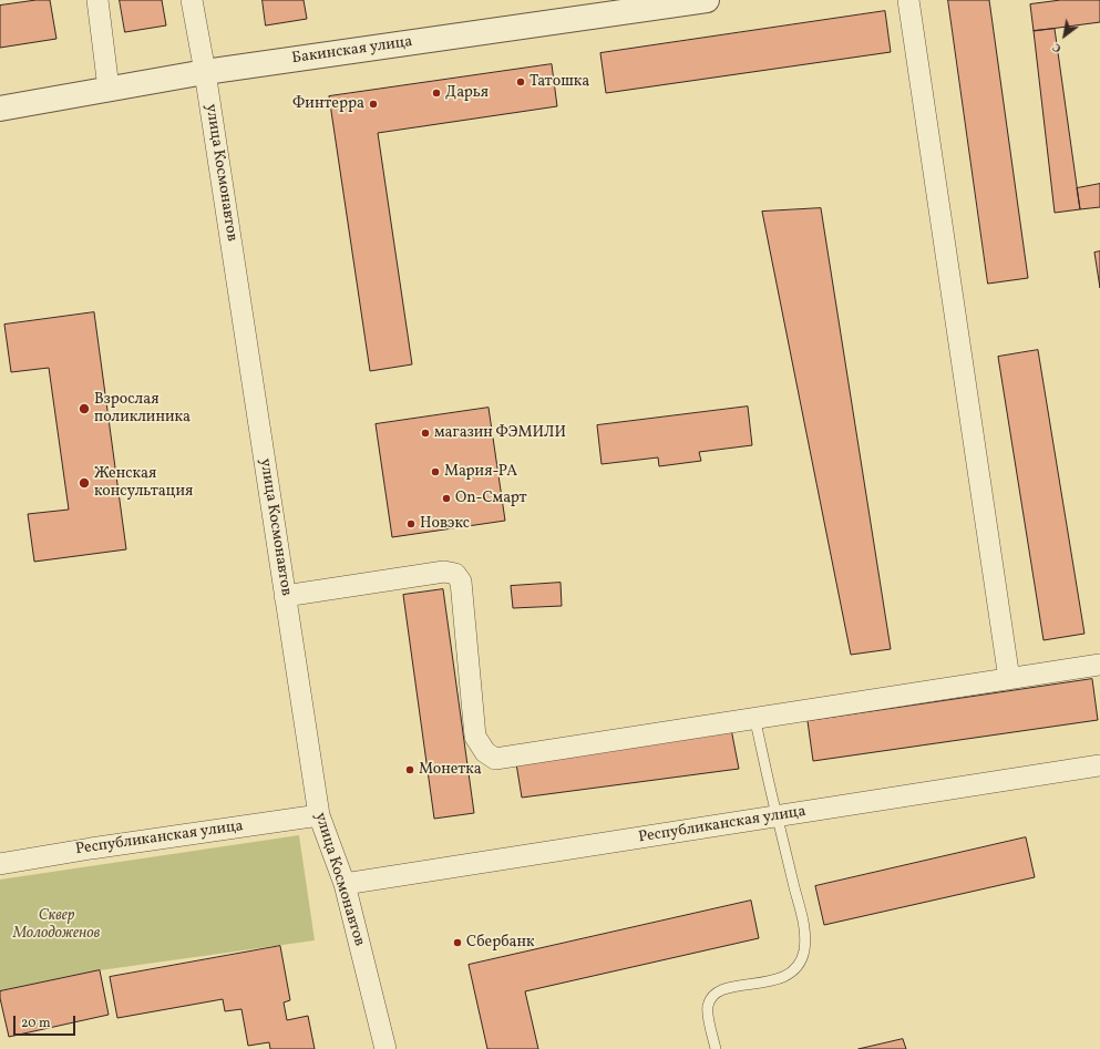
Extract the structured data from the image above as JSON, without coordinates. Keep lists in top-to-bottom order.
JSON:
{
  "streets": {
    "street": ["Бакинская улица", "улица Космонавтов", "Республиканская улица"]
  },
  "crossings": [
    ["Бакинская улица", "улица Космонавтов"],
    ["улица Космонавтов", "Республиканская улица"]
  ],
  "parks": ["Сквер Молодоженов"],
  "places": [
    "Татошка",
    "Дарья",
    "Финтерра",
    "Взрослая поликлиника",
    "магазин ФЭМИЛИ",
    "Мария-РА",
    "Женская консультация",
    "On-Смарт",
    "Новэкс",
    "Монетка",
    "Сбербанк"
  ],
  "scale_bar": "20 m",
  "north": "bottom left"
}
